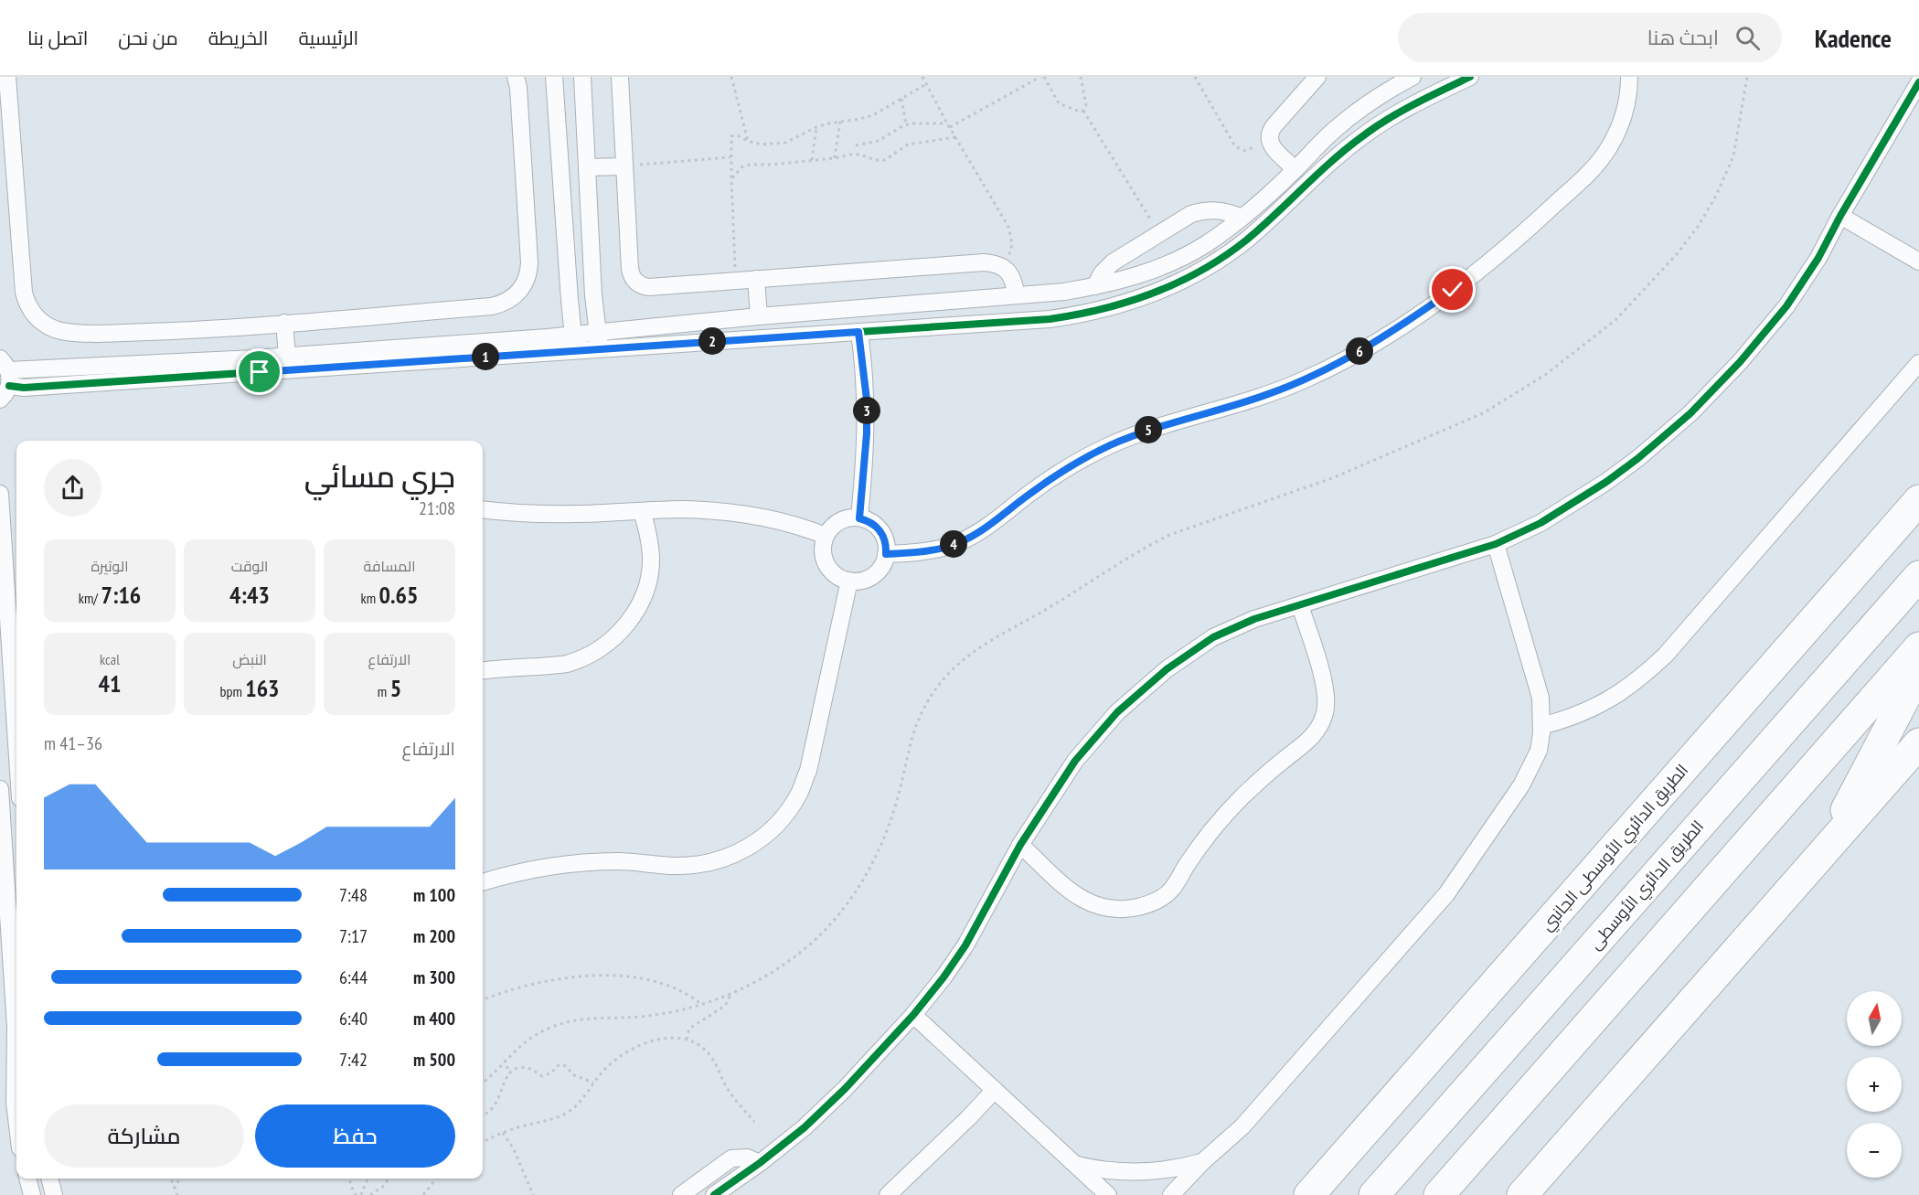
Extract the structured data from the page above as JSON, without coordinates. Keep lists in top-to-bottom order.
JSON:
{
  "streets": {
    "highway": ["الطريق الدائري الأوسطى الجانبي", "الطريق الدائري الأوسطى"]
  },
  "north": "top",
  "page": {
    "header": "Kadence",
    "search": "ابحث هنا",
    "nav": [
      "الرئيسية",
      "الخريطة",
      "من نحن",
      "اتصل بنا"
    ],
    "pins": [
      "2",
      "6",
      "1",
      "3",
      "5",
      "4"
    ],
    "heading": ["جري مسائي", "21:08"],
    "stats": [
      ["المسافة", "0.65 km"],
      ["الوقت", "4:43"],
      ["الوتيرة", "7:16 /km"],
      ["الارتفاع", "5 m"],
      ["النبض", "163 bpm"],
      ["kcal", "41"]
    ],
    "chart": ["الارتفاع", "36–41 m"],
    "list": [
      {
        "name": "100 m",
        "note": "7:48"
      },
      {
        "name": "200 m",
        "note": "7:17"
      },
      {
        "name": "300 m",
        "note": "6:44"
      },
      {
        "name": "400 m",
        "note": "6:40"
      },
      {
        "name": "500 m",
        "note": "7:42"
      }
    ],
    "map_buttons": ["+", "−"],
    "buttons": ["حفظ", "مشاركة"]
  }
}
